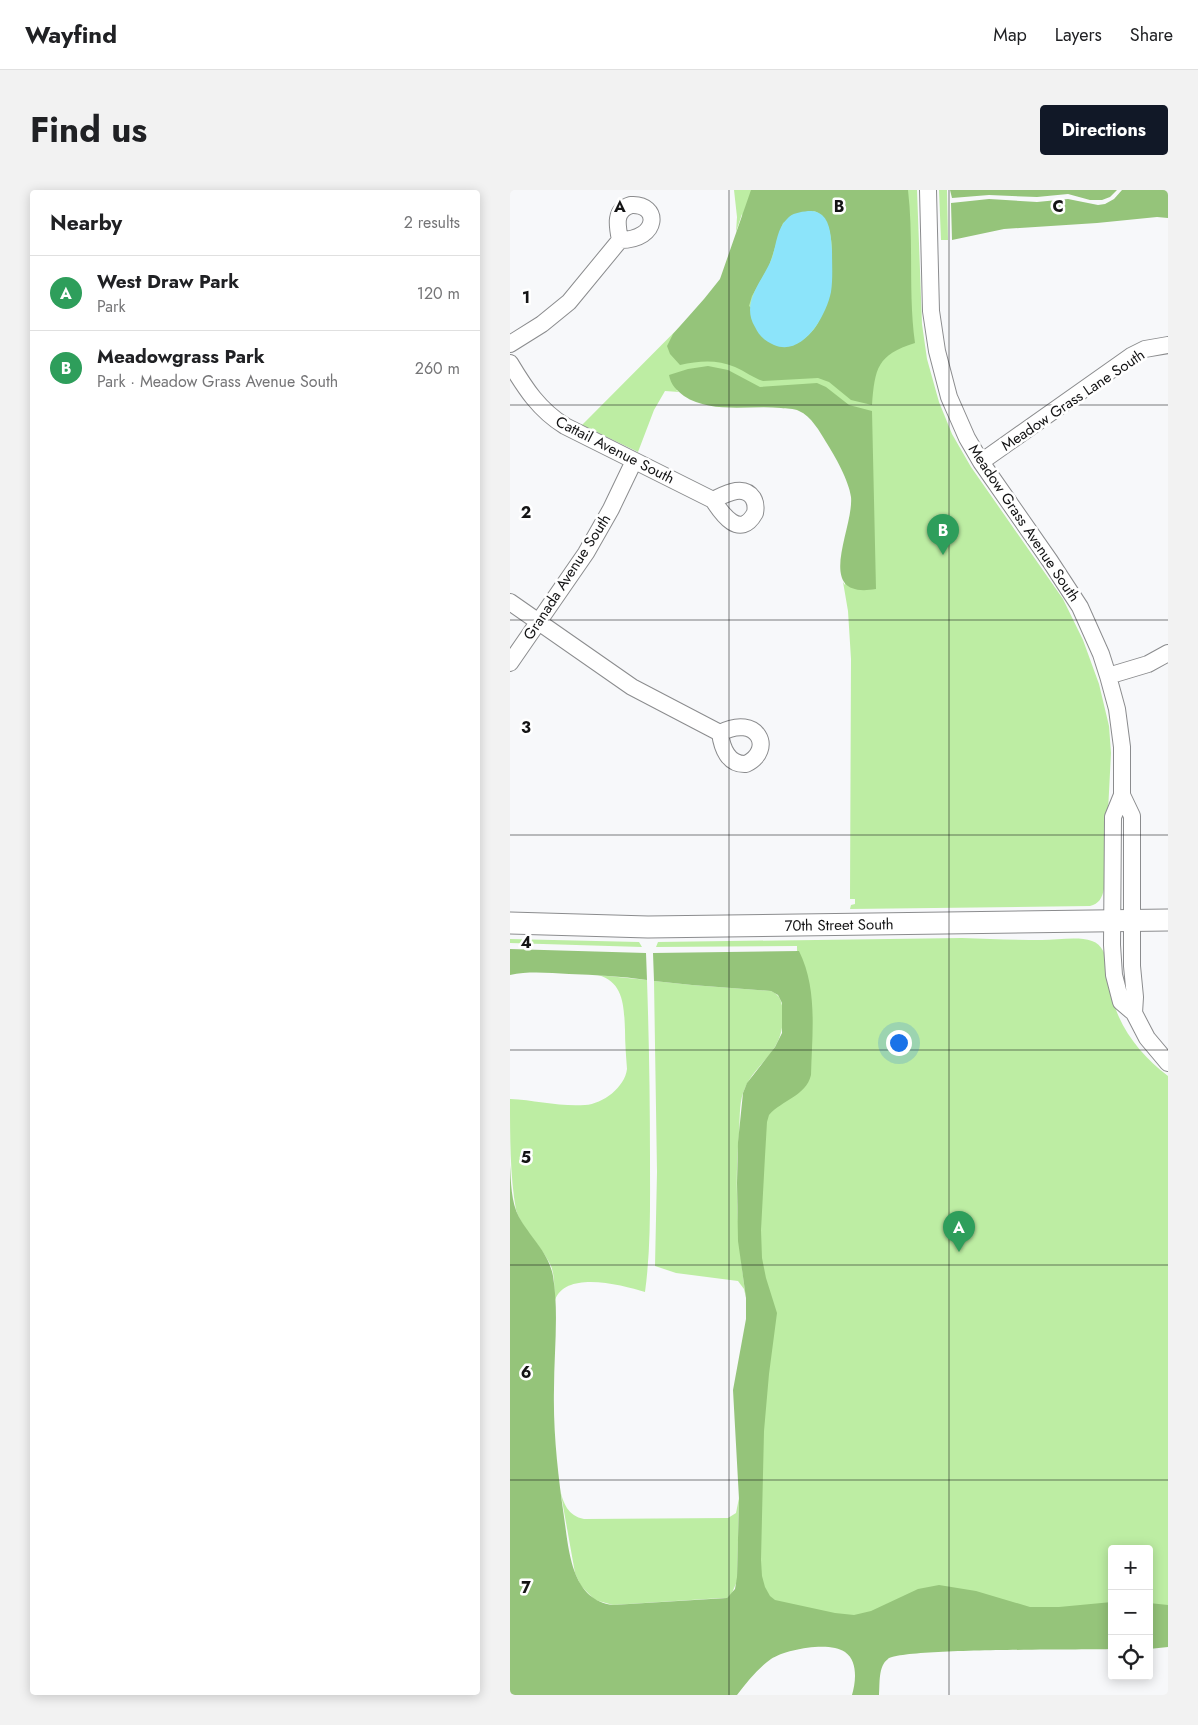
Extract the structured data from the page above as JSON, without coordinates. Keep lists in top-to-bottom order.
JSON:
{
  "streets": {
    "main road": ["70th Street South"],
    "street": [
      "Meadow Grass Lane South",
      "Cattail Avenue South",
      "Meadow Grass Avenue South",
      "Granada Avenue South"
    ]
  },
  "crossings": [
    ["Meadow Grass Lane South", "Meadow Grass Avenue South"],
    ["Cattail Avenue South", "Granada Avenue South"],
    ["Meadow Grass Avenue South", "70th Street South"]
  ],
  "page": {
    "header": "Wayfind",
    "nav": ["Map", "Layers", "Share"],
    "title": "Find us",
    "buttons": "Directions",
    "heading": ["Nearby", "2 results"],
    "list": [
      {
        "mark": "A",
        "name": "West Draw Park",
        "note": "Park",
        "value": "120 m"
      },
      {
        "mark": "B",
        "name": "Meadowgrass Park",
        "note": "Park · Meadow Grass Avenue South",
        "value": "260 m"
      }
    ],
    "pins": ["B", "A"],
    "map_buttons": ["+", "−"]
  },
  "grid": {
    "columns": ["A", "B", "C"],
    "rows": [
      "1",
      "2",
      "3",
      "4",
      "5",
      "6",
      "7"
    ]
  }
}
